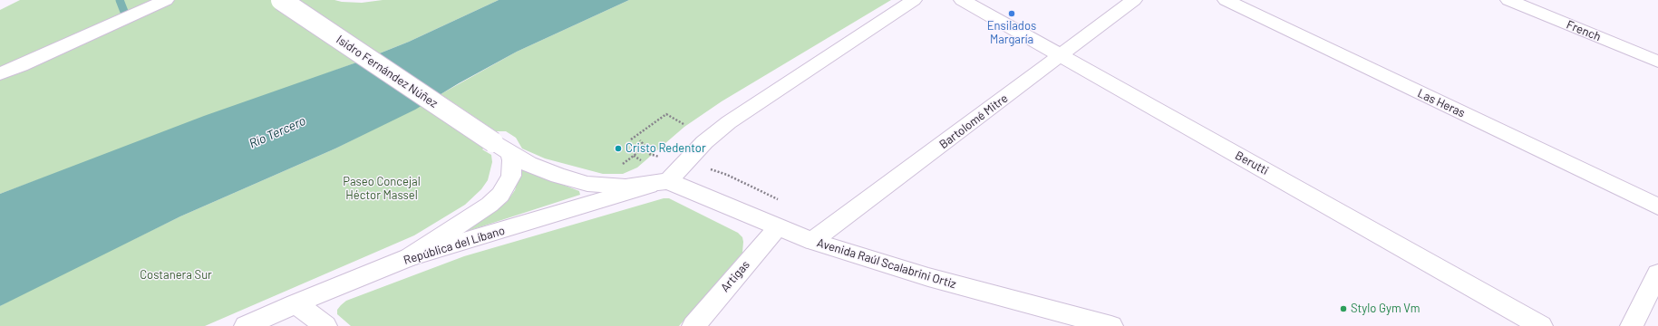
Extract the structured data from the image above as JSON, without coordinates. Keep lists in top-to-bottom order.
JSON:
{
  "streets": {
    "street": [
      "French",
      "Isidro Fernández Núñez",
      "Las Heras",
      "Bartolomé Mitre",
      "Berutti",
      "República del Líbano",
      "Avenida Raúl Scalabrini Ortiz",
      "Artigas"
    ]
  },
  "crossings": [
    ["Bartolomé Mitre", "Berutti"],
    ["Bartolomé Mitre", "Avenida Raúl Scalabrini Ortiz"],
    ["República del Líbano", "Avenida Raúl Scalabrini Ortiz"],
    ["Avenida Raúl Scalabrini Ortiz", "Artigas"]
  ],
  "water": ["Río Tercero"],
  "parks": ["Paseo Concejal Héctor Massel", "Costanera Sur"],
  "places": ["Ensilados Margaría", "Cristo Redentor", "Stylo Gym Vm"]
}
